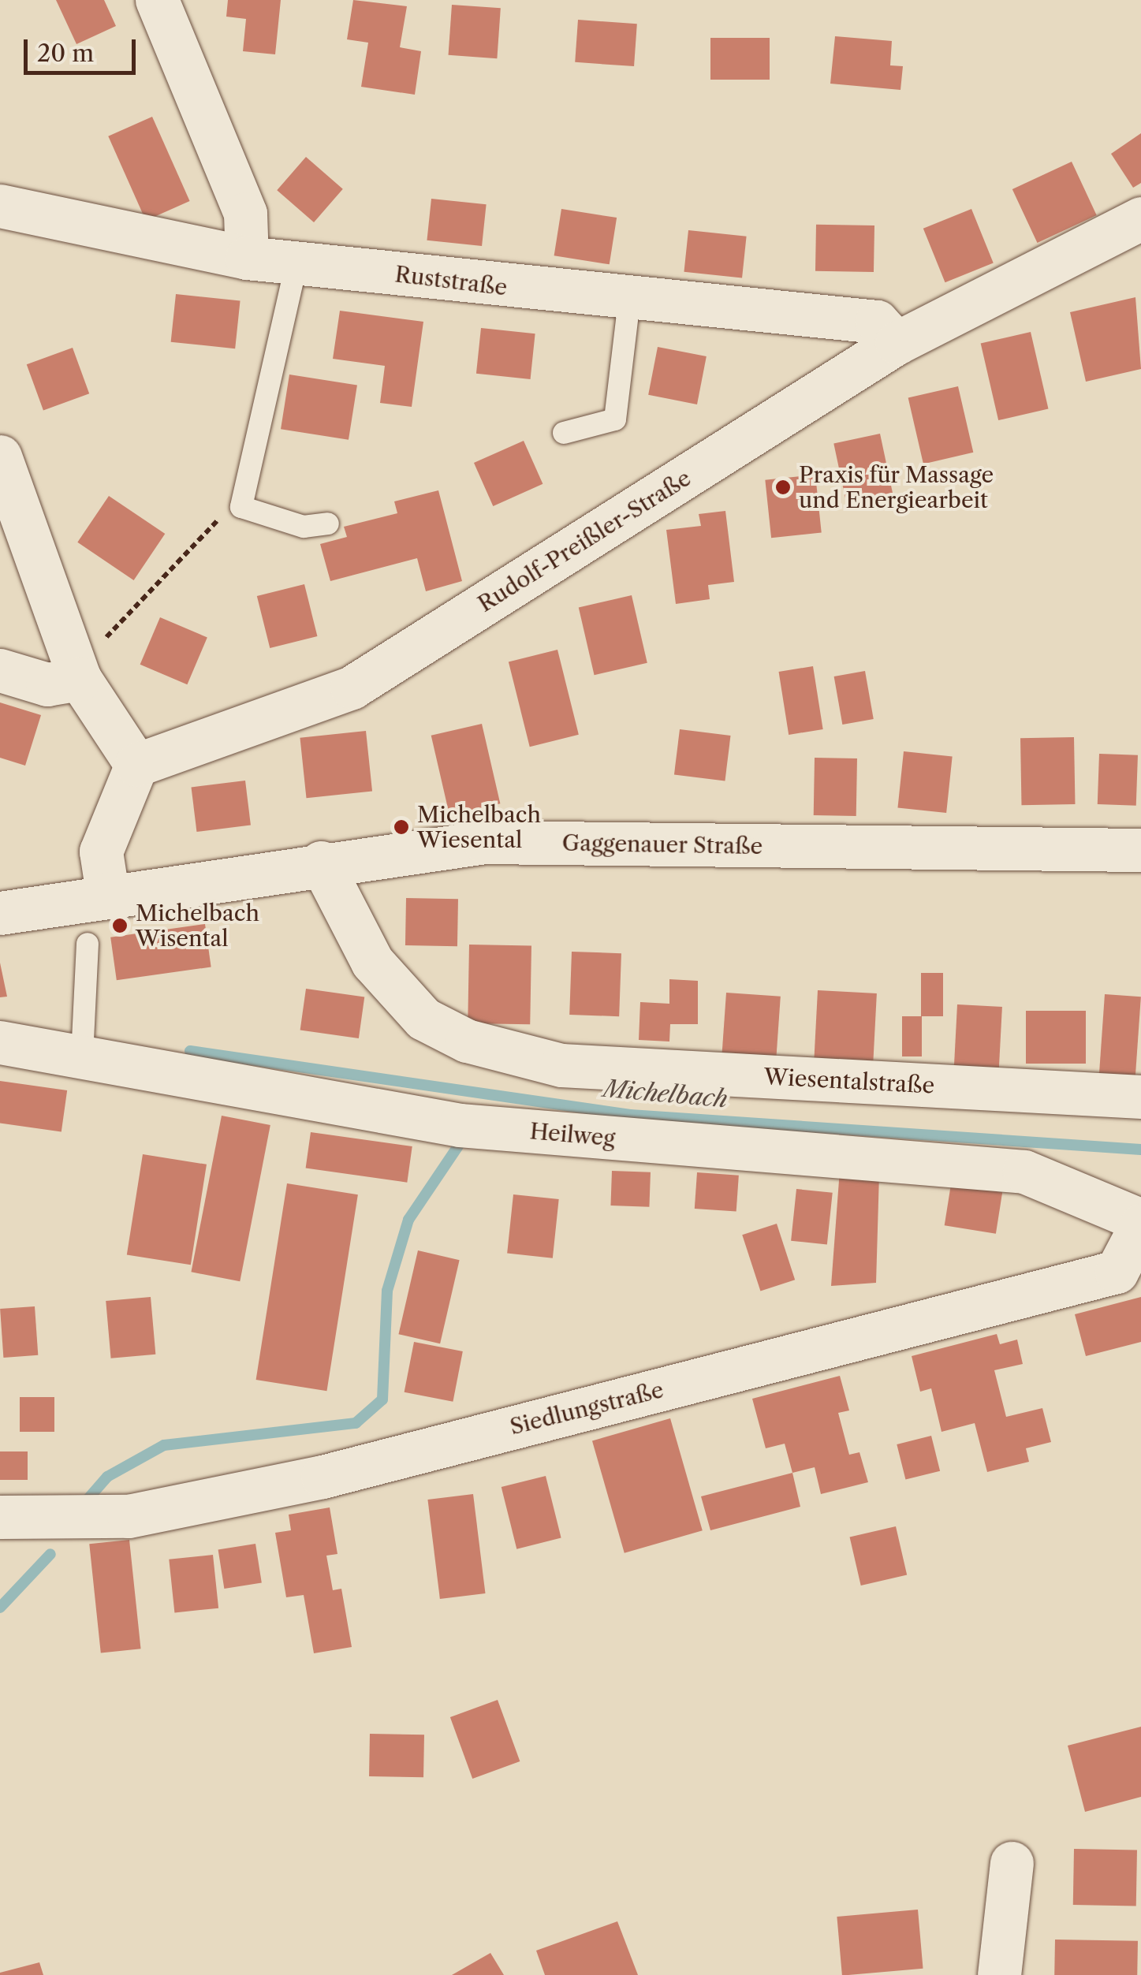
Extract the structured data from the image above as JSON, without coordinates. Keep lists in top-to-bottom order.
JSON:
{
  "streets": {
    "street": [
      "Ruststraße",
      "Rudolf-Preißler-Straße",
      "Gaggenauer Straße",
      "Wiesentalstraße",
      "Heilweg",
      "Siedlungstraße"
    ]
  },
  "crossings": [
    ["Ruststraße", "Rudolf-Preißler-Straße"],
    ["Gaggenauer Straße", "Wiesentalstraße"],
    ["Heilweg", "Siedlungstraße"]
  ],
  "water": ["Michelbach"],
  "places": ["Praxis für Massage und Energiearbeit", "Michelbach Wiesental", "Michelbach Wisental"],
  "scale_bar": "20 m"
}
